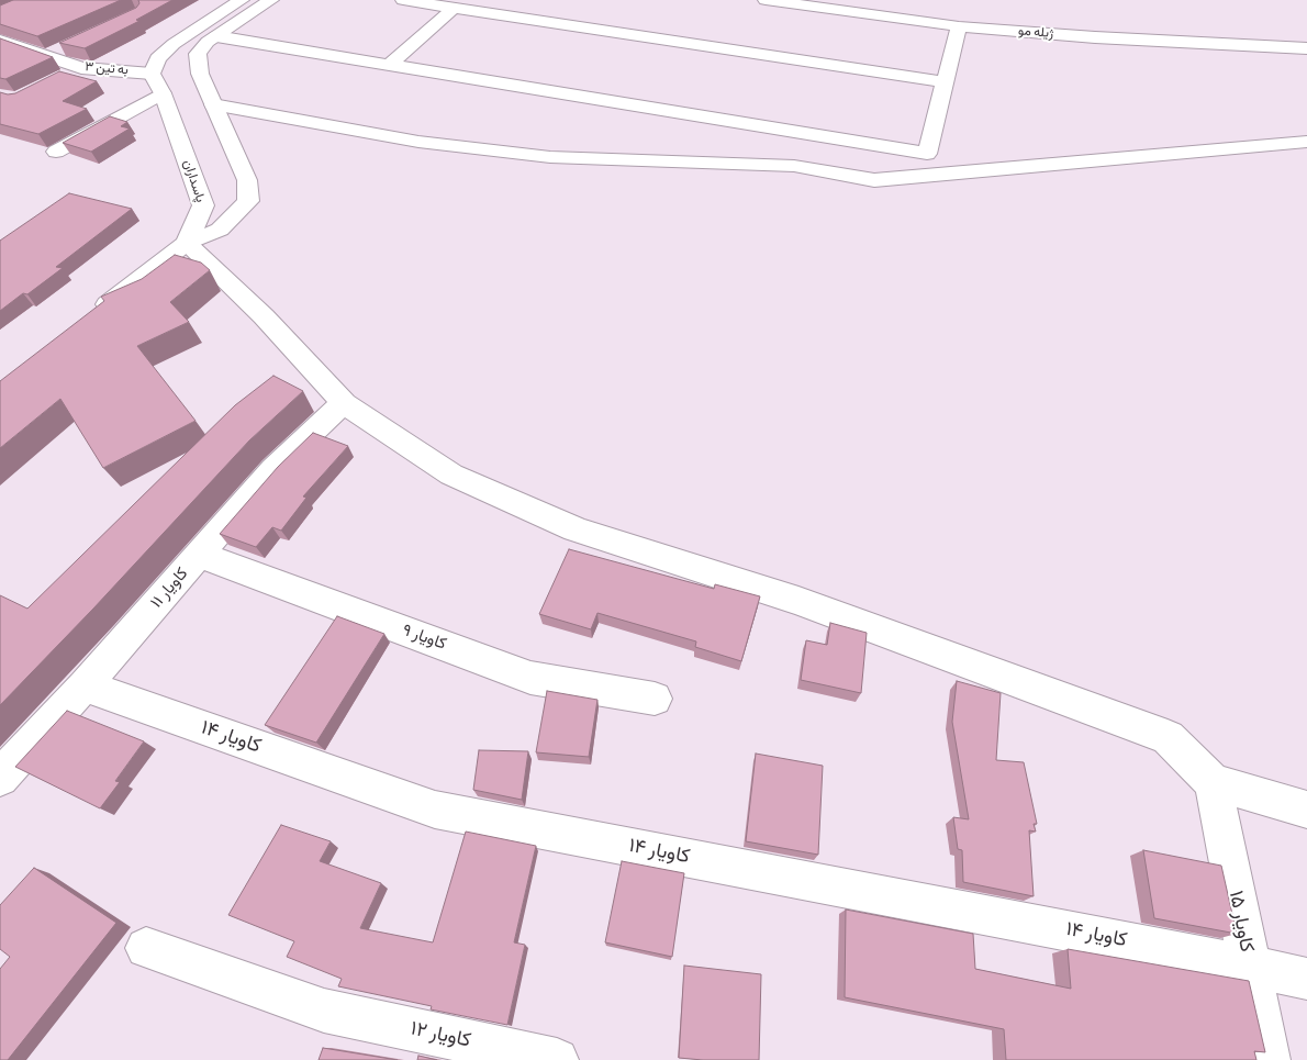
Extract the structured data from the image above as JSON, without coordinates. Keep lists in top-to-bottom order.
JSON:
{
  "streets": {
    "street": [
      "ژیله مو",
      "به تین ۳",
      "پاسداران",
      "کاویار ۱۱",
      "کاویار ۹",
      "کاویار ۱۴",
      "کاویار ۱۵",
      "کاویار ۱۲"
    ]
  },
  "crossings": [
    ["به تین ۳", "پاسداران"],
    ["کاویار ۱۱", "کاویار ۹"],
    ["کاویار ۱۱", "کاویار ۱۴"],
    ["کاویار ۱۴", "کاویار ۱۵"]
  ]
}
